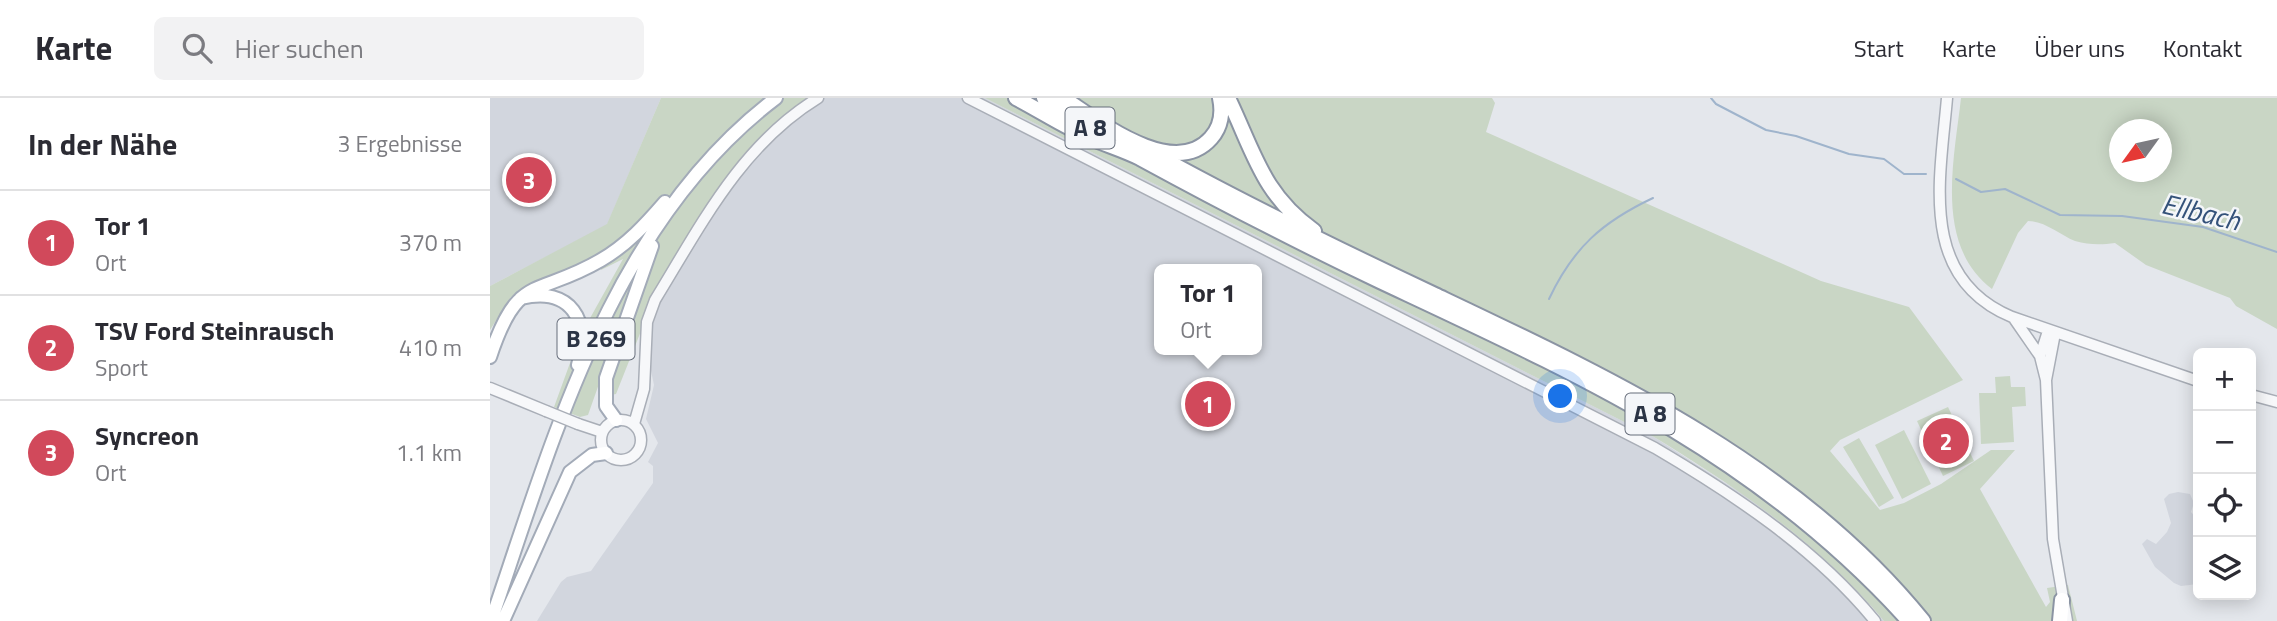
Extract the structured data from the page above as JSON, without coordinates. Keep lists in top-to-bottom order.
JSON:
{
  "streets": {
    "highway": ["A 8"],
    "main road": ["B 269"]
  },
  "water": ["Ellbach"],
  "north": "bottom left",
  "page": {
    "header": "Karte",
    "search": "Hier suchen",
    "nav": [
      "Start",
      "Karte",
      "Über uns",
      "Kontakt"
    ],
    "heading": ["In der Nähe", "3 Ergebnisse"],
    "pins": ["3", "1", "2"],
    "list": [
      {
        "mark": "1",
        "name": "Tor 1",
        "note": "Ort",
        "value": "370 m"
      },
      {
        "mark": "2",
        "name": "TSV Ford Steinrausch",
        "note": "Sport",
        "value": "410 m"
      },
      {
        "mark": "3",
        "name": "Syncreon",
        "note": "Ort",
        "value": "1.1 km"
      }
    ],
    "popup": ["Tor 1", "Ort"],
    "map_buttons": ["+", "−"]
  }
}
